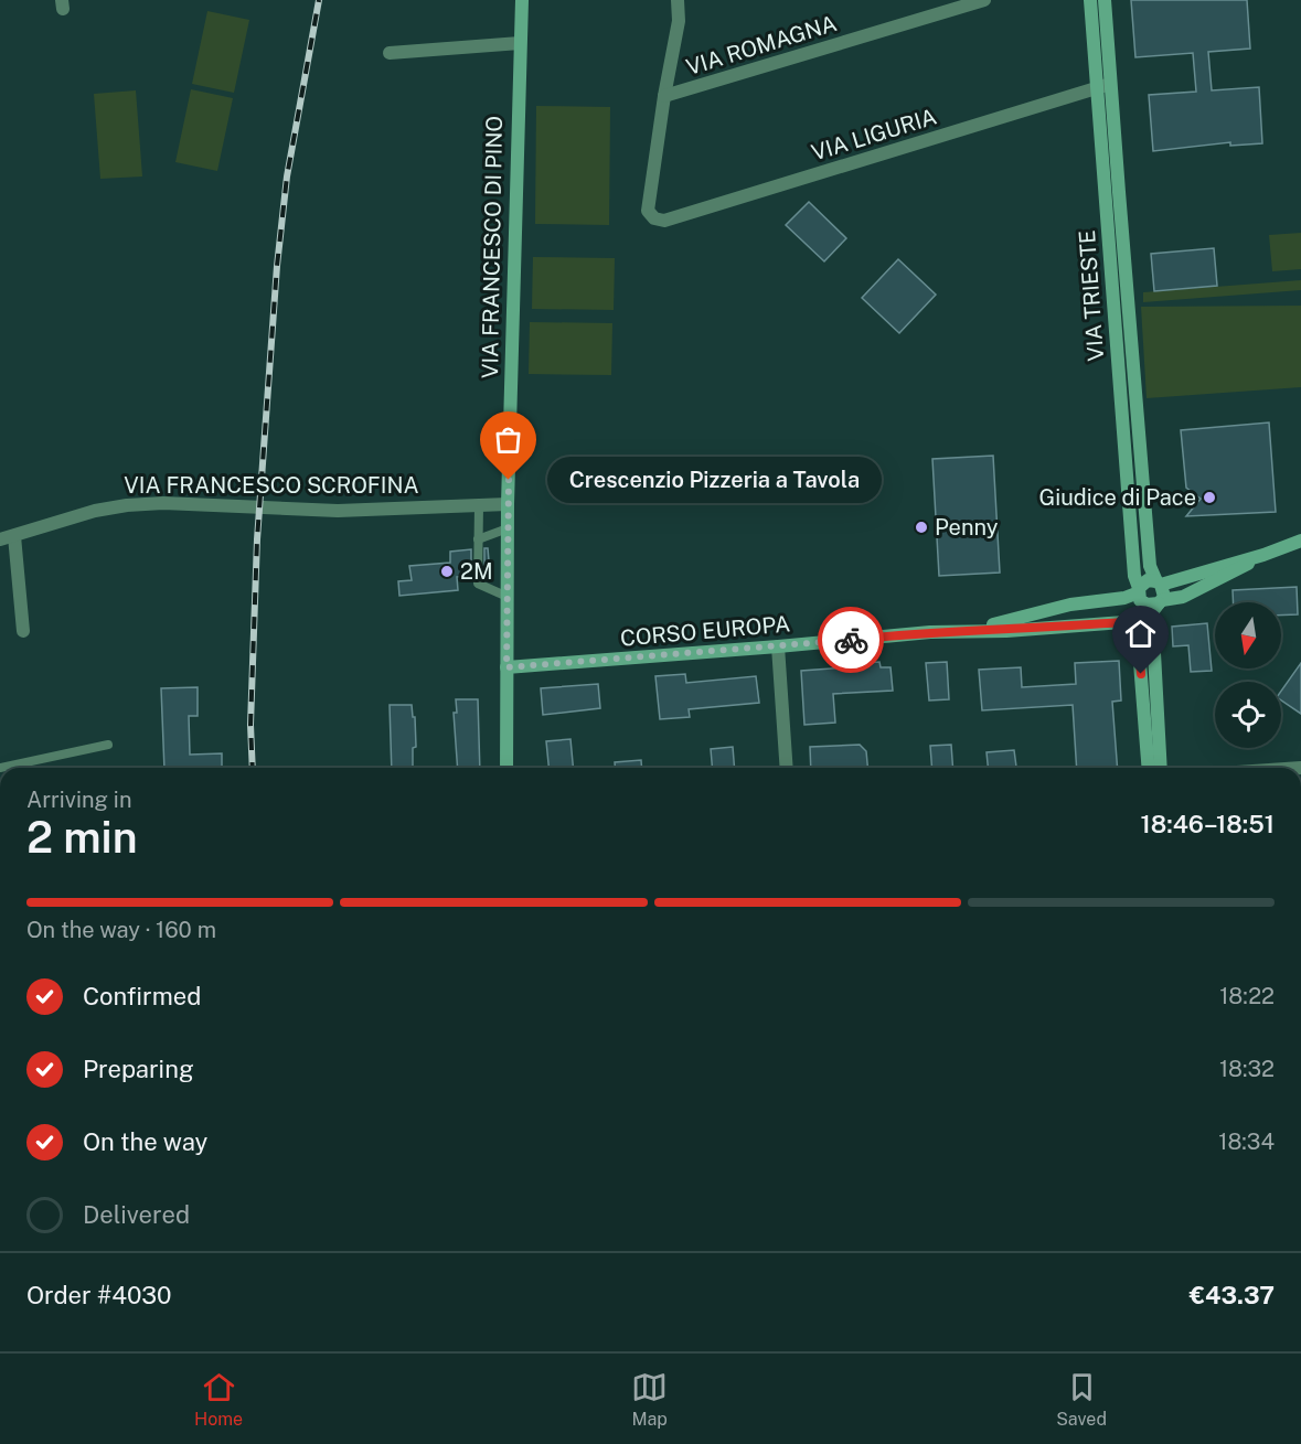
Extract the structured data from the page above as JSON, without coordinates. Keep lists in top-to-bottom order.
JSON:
{
  "streets": {
    "street": [
      "VIA ROMAGNA",
      "VIA LIGURIA",
      "VIA FRANCESCO DI PINO",
      "VIA TRIESTE",
      "VIA FRANCESCO SCROFINA",
      "CORSO EUROPA"
    ]
  },
  "crossings": [
    ["VIA ROMAGNA", "VIA LIGURIA"],
    ["VIA LIGURIA", "VIA TRIESTE"],
    ["VIA FRANCESCO DI PINO", "VIA FRANCESCO SCROFINA"],
    ["VIA FRANCESCO DI PINO", "CORSO EUROPA"]
  ],
  "places": [
    "Crescenzio Pizzeria a Tavola",
    "Giudice di Pace",
    "Penny",
    "2M"
  ],
  "north": "bottom",
  "page": {
    "bubble": "Crescenzio Pizzeria a Tavola",
    "heading": ["2 min", "Arriving in", "18:46–18:51"],
    "panel": ["Order #4030", "€43.37"],
    "bar": "On the way · 160 m",
    "list": [
      ["Confirmed", "18:22"],
      ["Preparing", "18:32"],
      ["On the way", "18:34"],
      "Delivered"
    ],
    "tabs": ["Home", "Map", "Saved"]
  }
}
